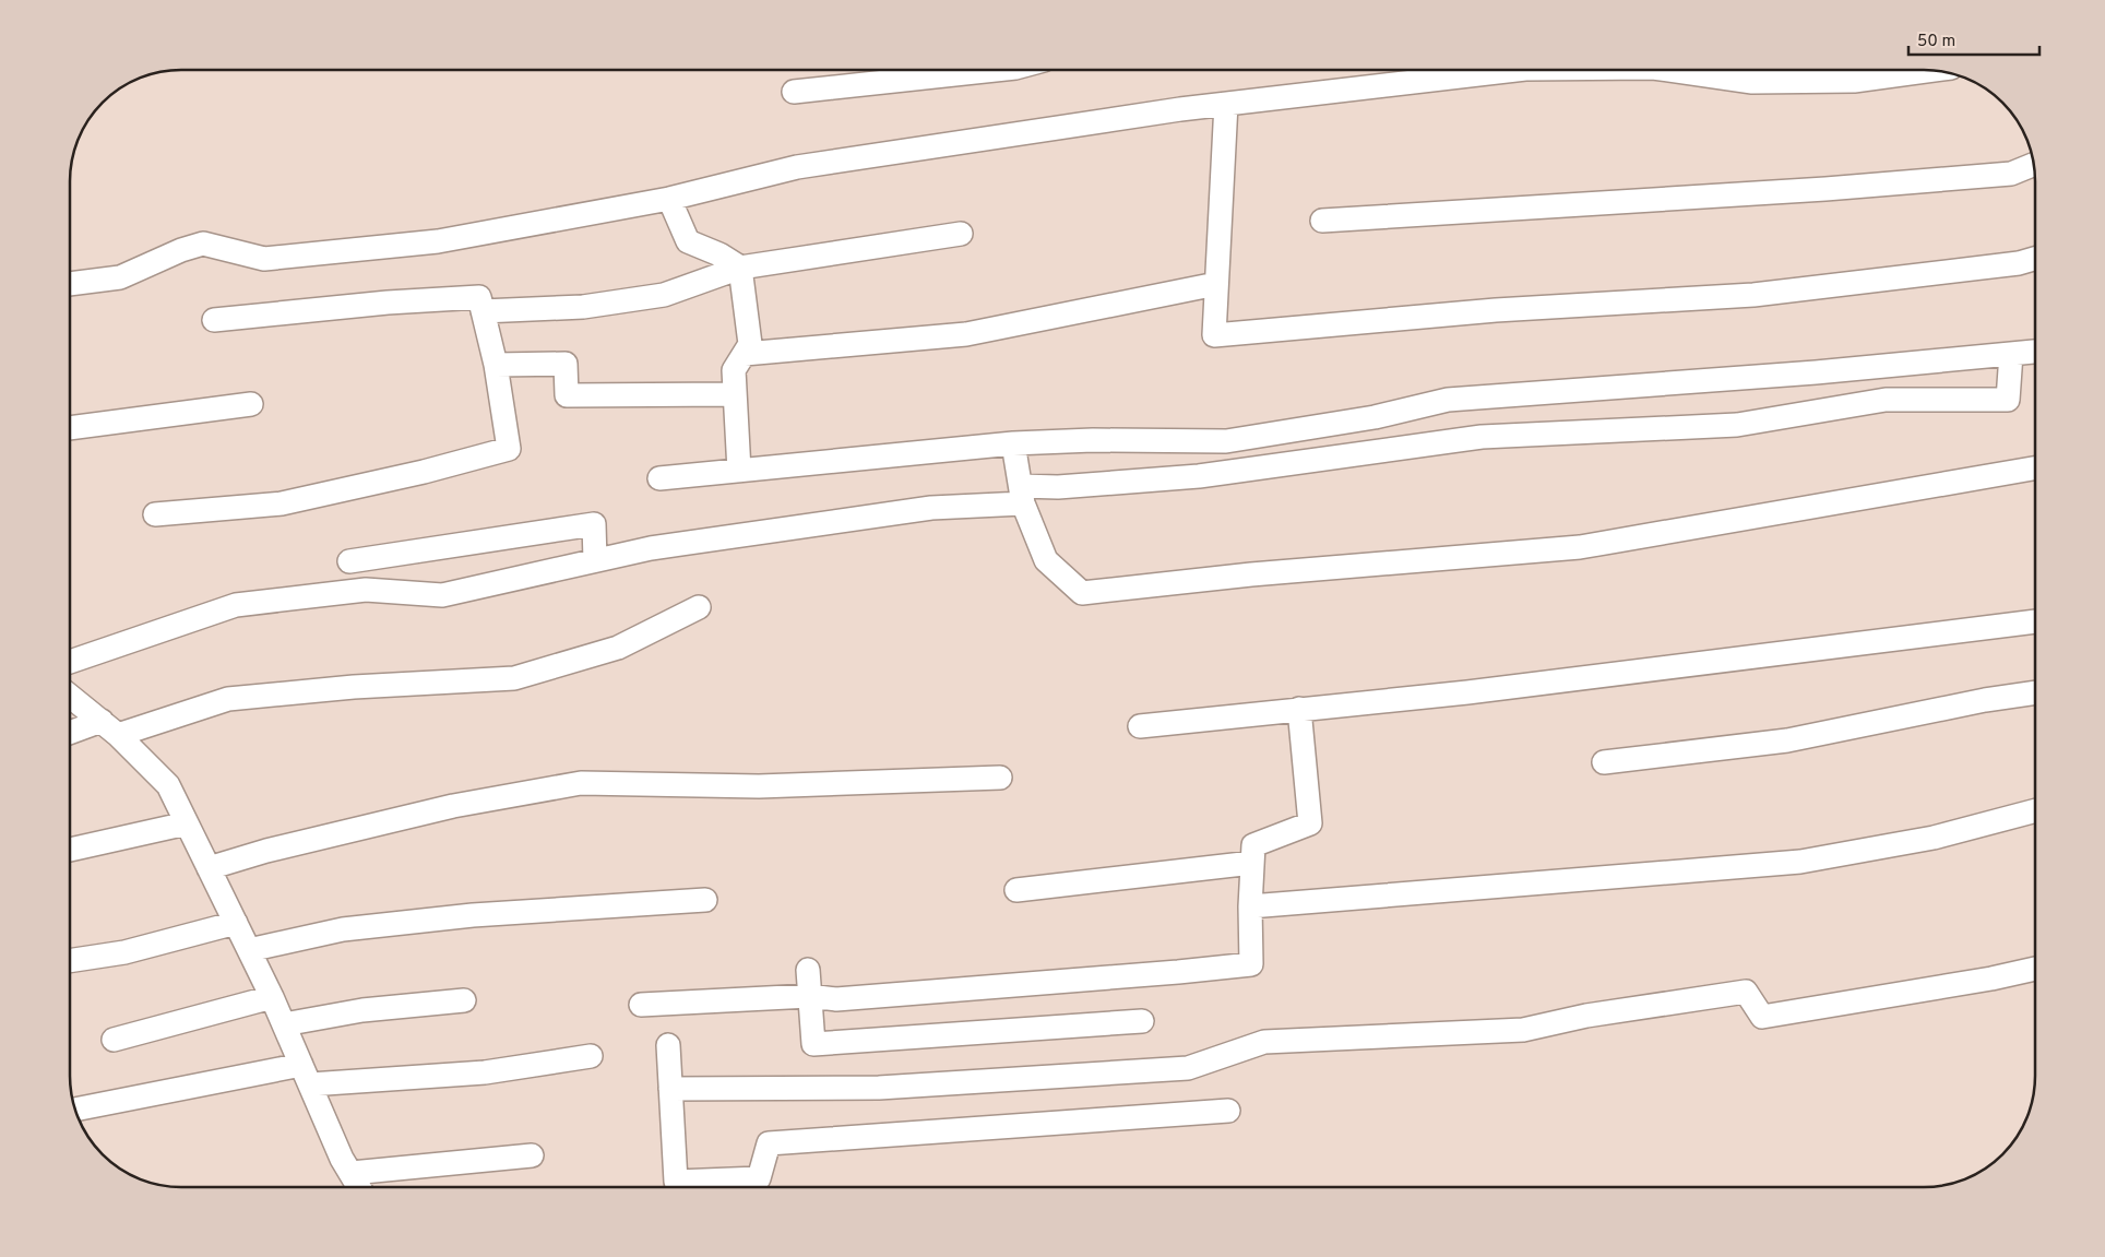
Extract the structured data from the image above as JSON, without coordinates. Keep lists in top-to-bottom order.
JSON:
{
  "scale_bar": "50 m"
}
